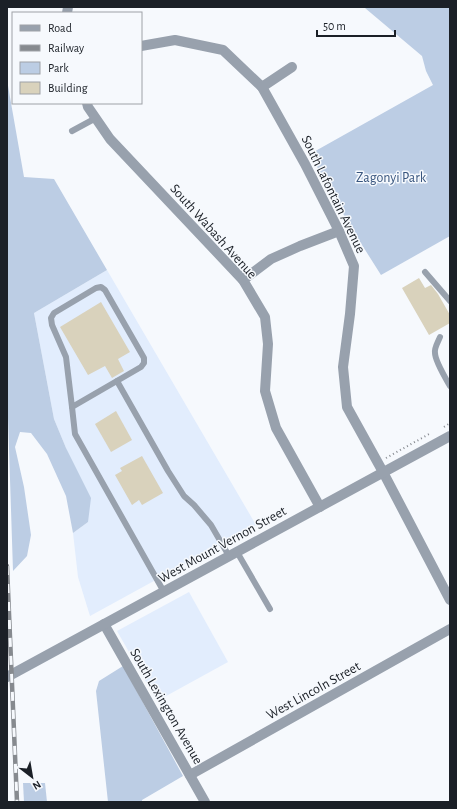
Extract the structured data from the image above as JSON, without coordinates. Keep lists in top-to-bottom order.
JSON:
{
  "streets": {
    "street": [
      "South Lafontain Avenue",
      "South Wabash Avenue",
      "West Mount Vernon Street",
      "West Lincoln Street",
      "South Lexington Avenue"
    ]
  },
  "crossings": [
    ["South Lafontain Avenue", "West Mount Vernon Street"],
    ["South Wabash Avenue", "West Mount Vernon Street"],
    ["West Mount Vernon Street", "South Lexington Avenue"],
    ["West Lincoln Street", "South Lexington Avenue"]
  ],
  "parks": ["Zagonyi Park"],
  "legend": [
    "Road",
    "Railway",
    "Park",
    "Building"
  ],
  "scale_bar": "50 m",
  "north": "bottom right"
}
